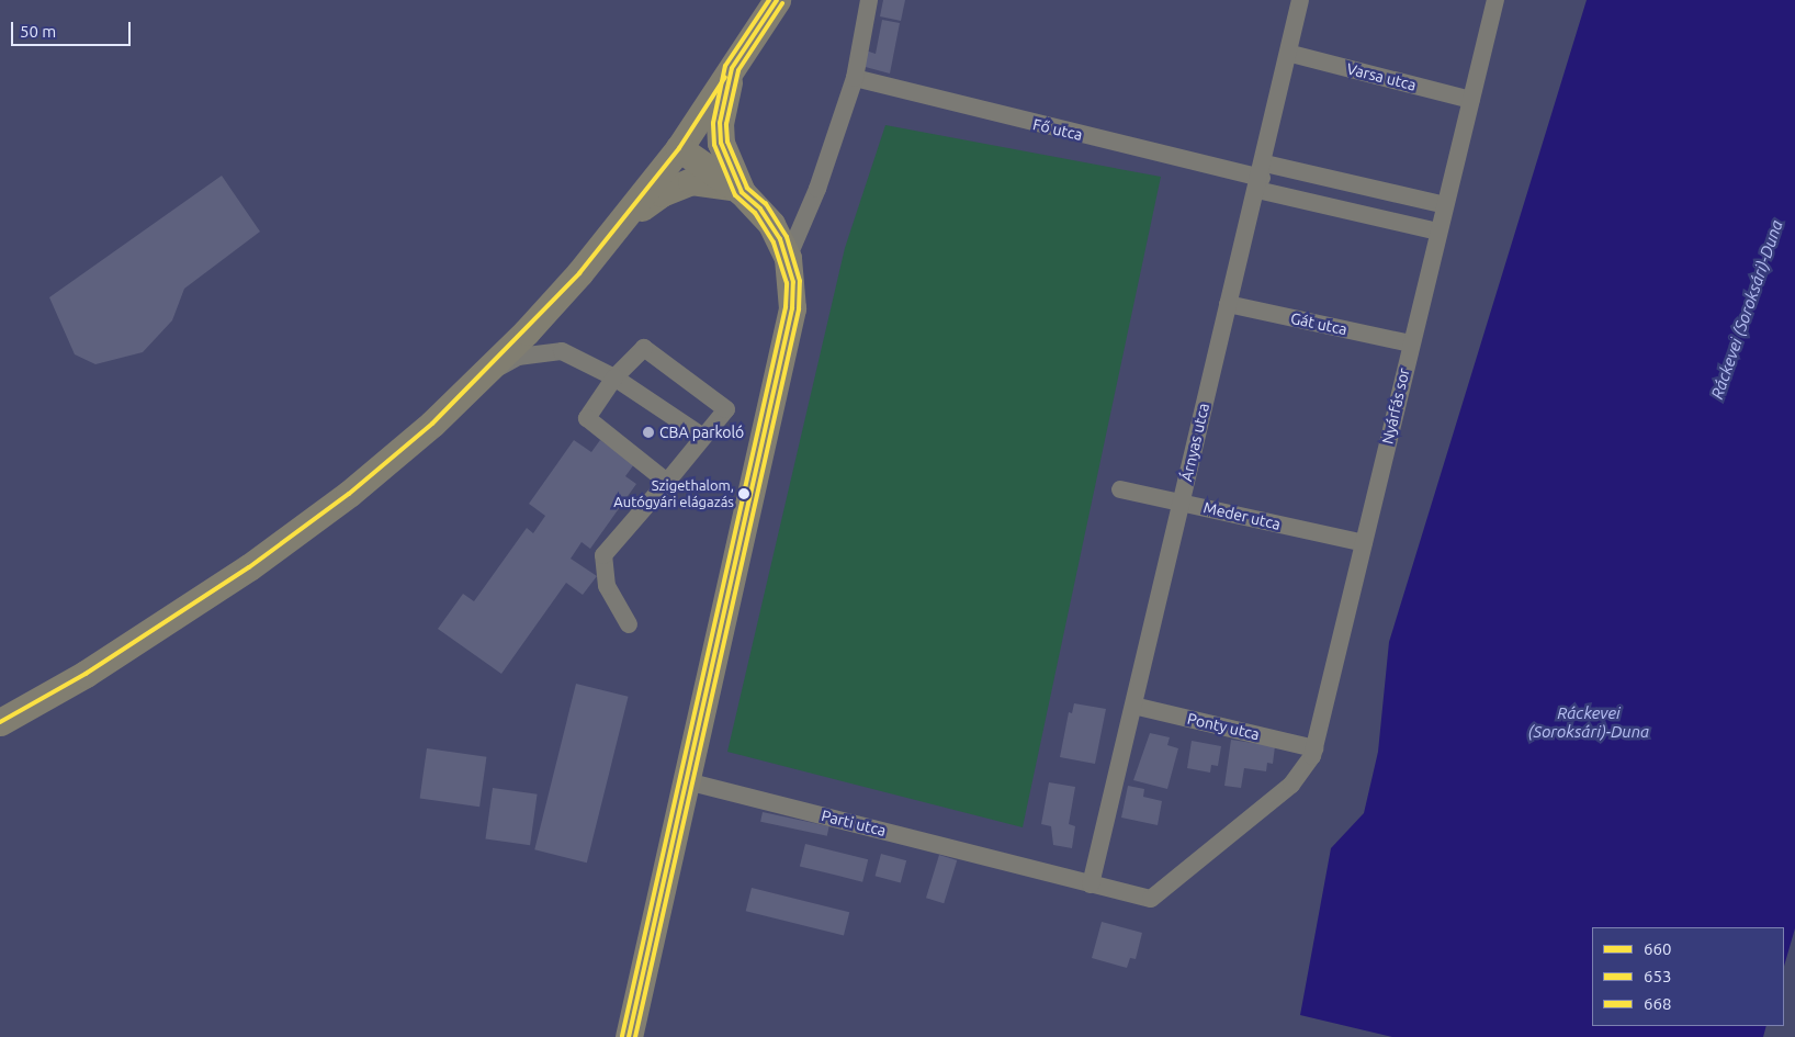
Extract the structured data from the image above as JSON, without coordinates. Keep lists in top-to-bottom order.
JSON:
{
  "streets": {
    "street": [
      "Varsa utca",
      "Fő utca",
      "Gát utca",
      "Nyárfás sor",
      "Árnyas utca",
      "Meder utca",
      "Ponty utca",
      "Parti utca"
    ]
  },
  "crossings": [
    ["Varsa utca", "Nyárfás sor"],
    ["Varsa utca", "Árnyas utca"],
    ["Fő utca", "Nyárfás sor"],
    ["Fő utca", "Árnyas utca"],
    ["Gát utca", "Nyárfás sor"],
    ["Gát utca", "Árnyas utca"],
    ["Nyárfás sor", "Árnyas utca"],
    ["Nyárfás sor", "Meder utca"],
    ["Nyárfás sor", "Ponty utca"],
    ["Nyárfás sor", "Parti utca"],
    ["Árnyas utca", "Meder utca"],
    ["Árnyas utca", "Ponty utca"],
    ["Árnyas utca", "Parti utca"]
  ],
  "water": ["Ráckevei (Soroksári)-Duna"],
  "places": ["CBA parkoló", "Szigethalom, Autógyári elágazás"],
  "lines": ["transit line 660", "transit line 668", "transit line 653"],
  "legend": ["660", "653", "668"],
  "scale_bar": "50 m"
}
